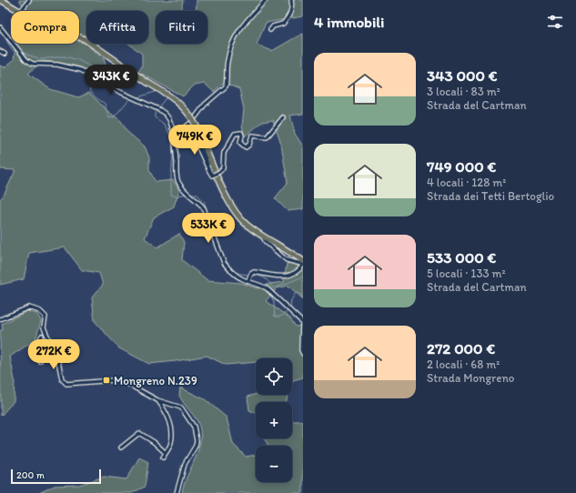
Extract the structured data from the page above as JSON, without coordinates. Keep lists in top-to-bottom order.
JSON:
{
  "places": {
    "transit": ["Mongreno N.239"]
  },
  "scale_bar": "200 m",
  "page": {
    "heading": "4 immobili",
    "chip": ["Compra", "Affitta", "Filtri"],
    "list": [
      {
        "name": "343 000 €",
        "note": "3 locali · 83 m² · Strada del Cartman"
      },
      {
        "name": "749 000 €",
        "note": "4 locali · 128 m² · Strada dei Tetti Bertoglio"
      },
      {
        "name": "533 000 €",
        "note": "5 locali · 133 m² · Strada del Cartman"
      },
      {
        "name": "272 000 €",
        "note": "2 locali · 68 m² · Strada Mongreno"
      }
    ],
    "price": [
      "343K €",
      "749K €",
      "533K €",
      "272K €"
    ],
    "map_buttons": ["+", "−"],
    "scale": "200 m"
  }
}
